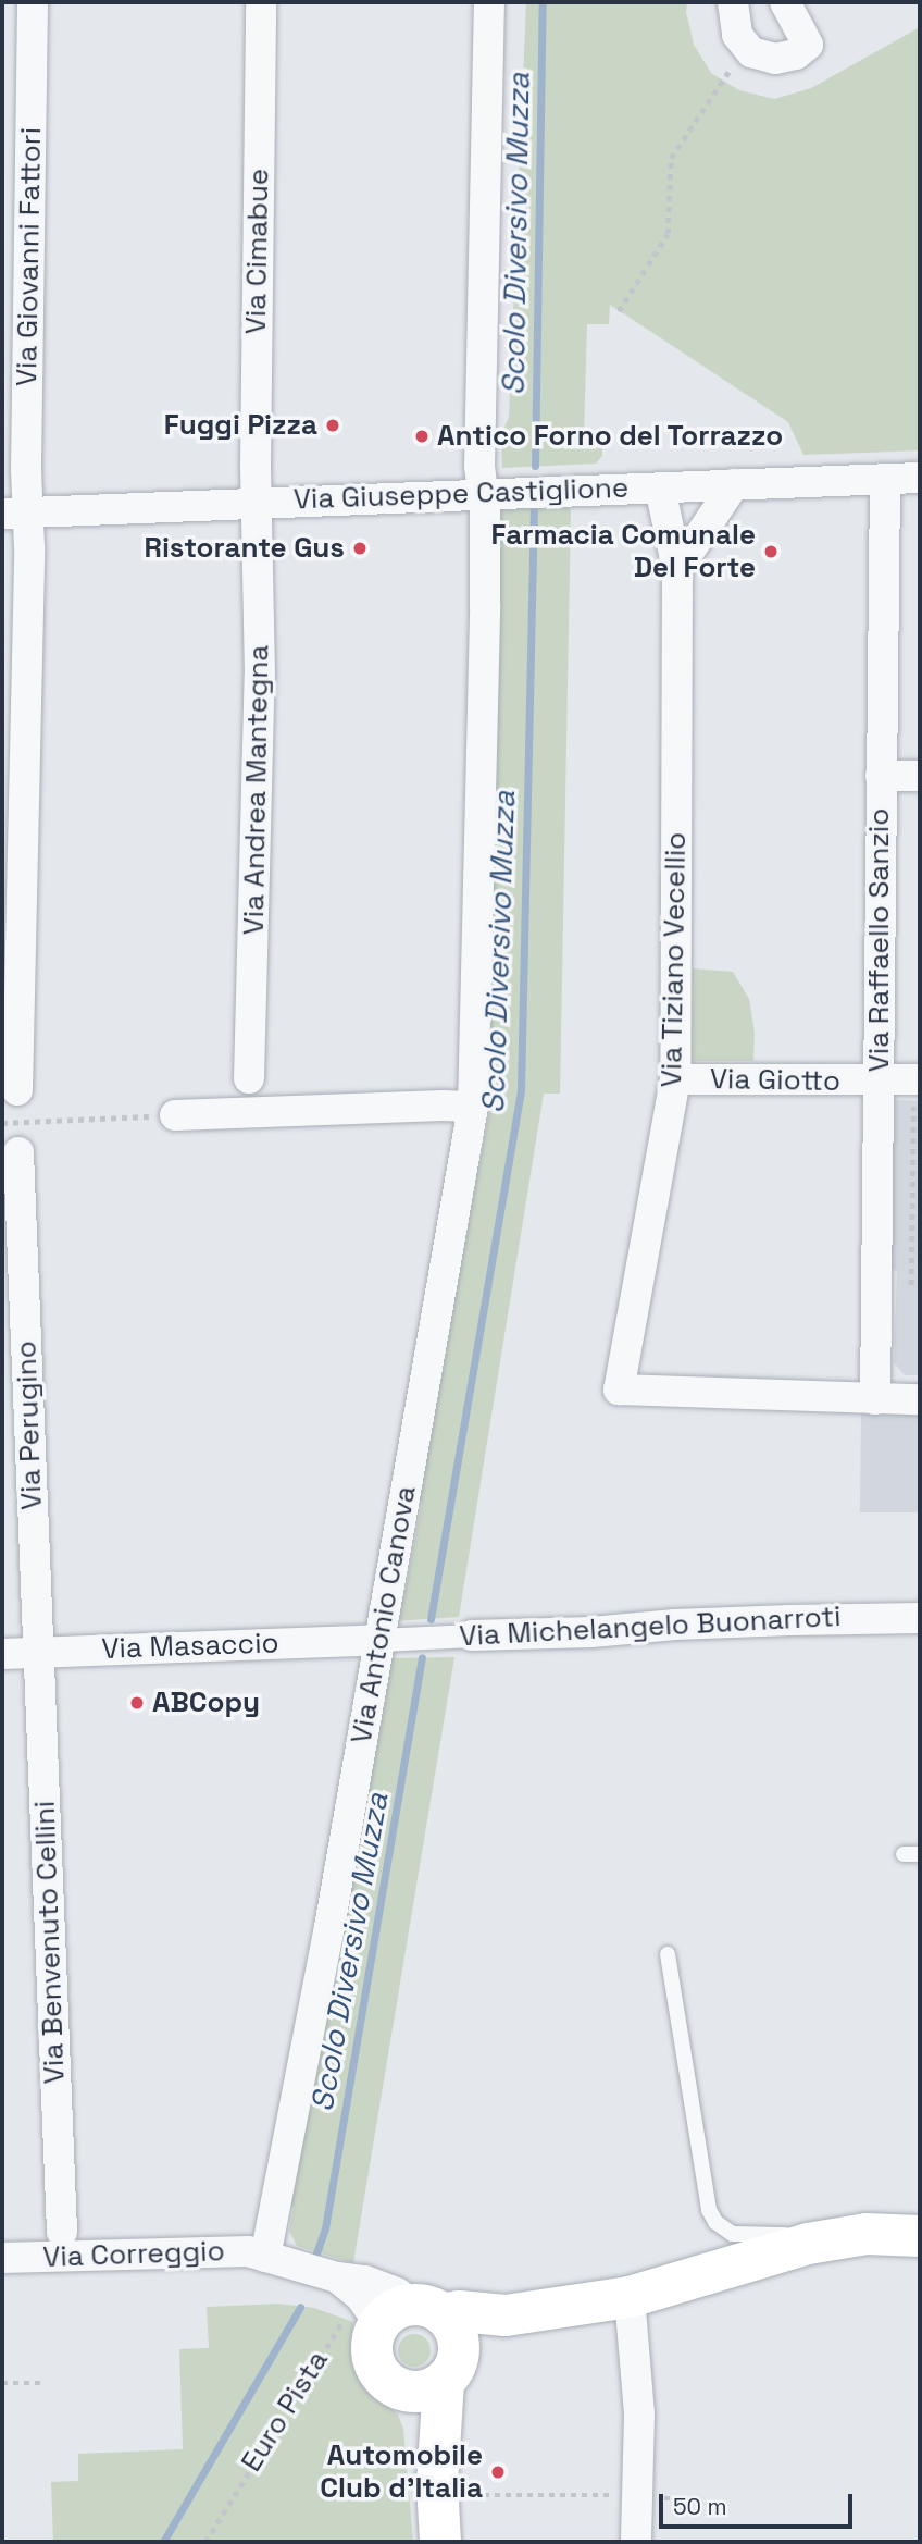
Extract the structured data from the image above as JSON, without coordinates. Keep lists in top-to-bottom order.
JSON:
{
  "streets": {
    "street": [
      "Via Cimabue",
      "Via Giovanni Fattori",
      "Via Giuseppe Castiglione",
      "Via Andrea Mantegna",
      "Via Raffaello Sanzio",
      "Via Tiziano Vecellio",
      "Via Giotto",
      "Via Perugino",
      "Via Antonio Canova",
      "Via Michelangelo Buonarroti",
      "Via Masaccio",
      "Via Benvenuto Cellini",
      "Via Correggio"
    ],
    "path": ["Euro Pista"]
  },
  "crossings": [
    ["Via Cimabue", "Via Giuseppe Castiglione"],
    ["Via Cimabue", "Via Andrea Mantegna"],
    ["Via Giovanni Fattori", "Via Giuseppe Castiglione"],
    ["Via Giuseppe Castiglione", "Via Andrea Mantegna"],
    ["Via Giuseppe Castiglione", "Via Raffaello Sanzio"],
    ["Via Giuseppe Castiglione", "Via Tiziano Vecellio"],
    ["Via Giuseppe Castiglione", "Via Antonio Canova"],
    ["Via Raffaello Sanzio", "Via Tiziano Vecellio"],
    ["Via Raffaello Sanzio", "Via Giotto"],
    ["Via Tiziano Vecellio", "Via Giotto"],
    ["Via Perugino", "Via Masaccio"],
    ["Via Perugino", "Via Benvenuto Cellini"],
    ["Via Antonio Canova", "Via Michelangelo Buonarroti"],
    ["Via Antonio Canova", "Via Masaccio"],
    ["Via Antonio Canova", "Via Correggio"],
    ["Via Michelangelo Buonarroti", "Via Masaccio"],
    ["Via Masaccio", "Via Benvenuto Cellini"],
    ["Via Correggio", "Euro Pista"]
  ],
  "water": ["Scolo Diversivo Muzza"],
  "places": [
    "Fuggi Pizza",
    "Antico Forno del Torrazzo",
    "Ristorante Gus",
    "Farmacia Comunale Del Forte",
    "ABCopy",
    "Automobile Club d'Italia"
  ],
  "scale_bar": "50 m"
}
